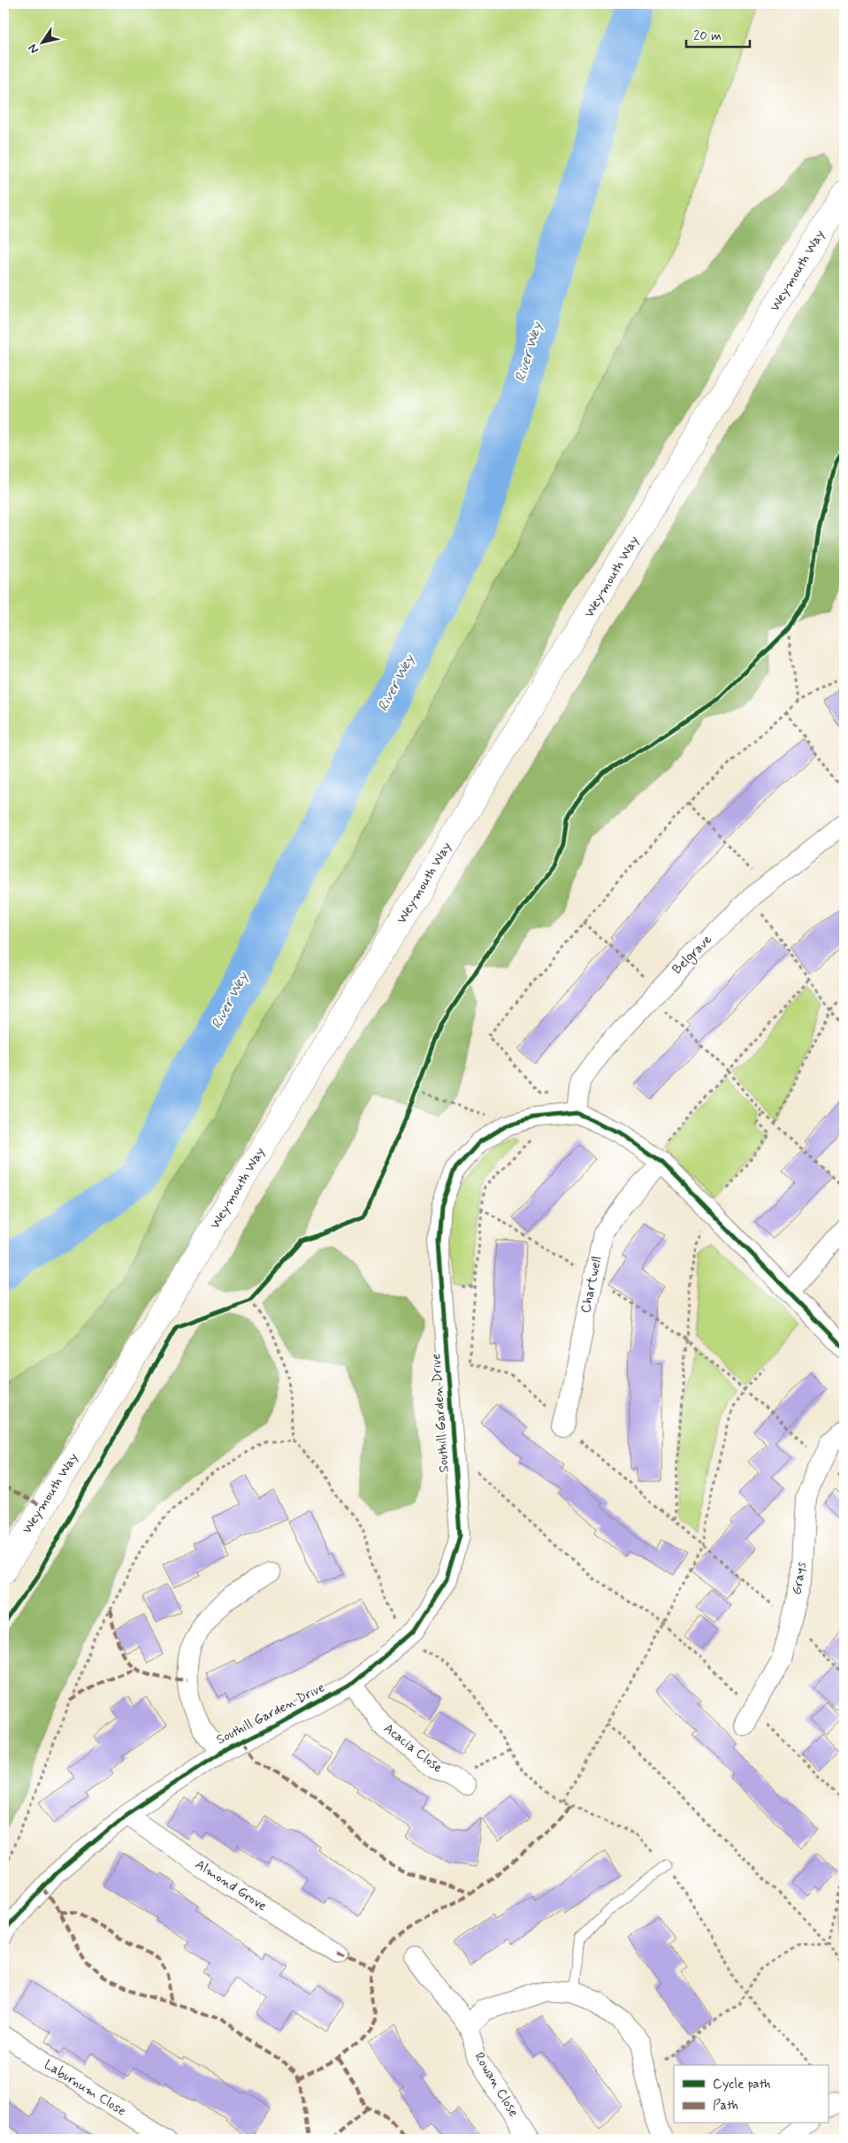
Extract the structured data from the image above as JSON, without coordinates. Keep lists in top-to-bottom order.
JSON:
{
  "streets": {
    "highway": ["Weymouth Way"],
    "street": [
      "Belgrave",
      "Chartwell",
      "Southill Garden Drive",
      "Grays",
      "Acacia Close",
      "Almond Grove",
      "Rowan Close",
      "Laburnum Close"
    ]
  },
  "crossings": [
    ["Belgrave", "Southill Garden Drive"],
    ["Chartwell", "Southill Garden Drive"],
    ["Southill Garden Drive", "Acacia Close"],
    ["Southill Garden Drive", "Almond Grove"]
  ],
  "water": ["River Wey"],
  "legend": ["Cycle path", "Path"],
  "scale_bar": "20 m",
  "north": "bottom left"
}
